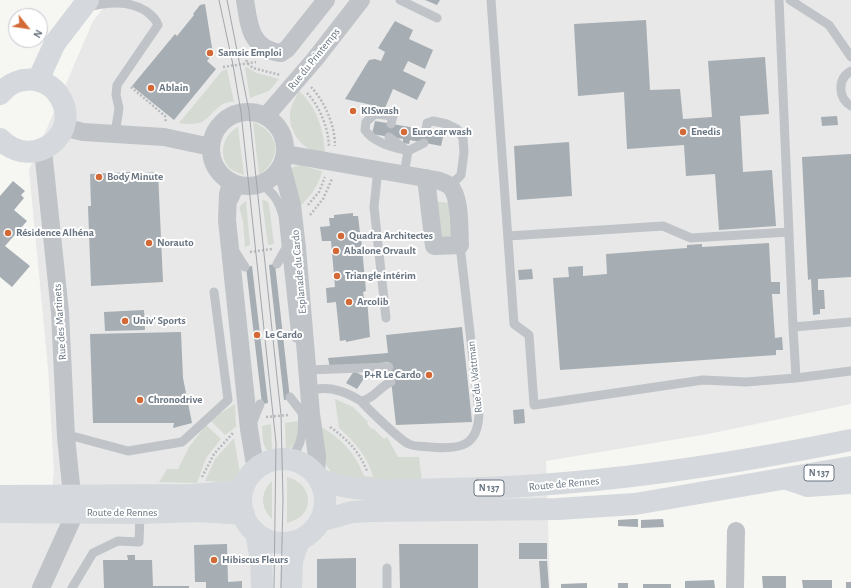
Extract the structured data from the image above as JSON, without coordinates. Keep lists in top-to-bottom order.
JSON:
{
  "streets": {
    "main road": ["N 137", "Route de Rennes"],
    "street": [
      "Rue du Printemps",
      "Esplanade du Cardo",
      "Rue des Martinets",
      "Rue du Wattman"
    ]
  },
  "crossings": [
    ["Rue du Printemps", "Esplanade du Cardo"],
    ["Esplanade du Cardo", "Rue du Wattman"],
    ["Esplanade du Cardo", "Route de Rennes"],
    ["Rue des Martinets", "Route de Rennes"],
    ["N 137", "Route de Rennes"]
  ],
  "places": [
    "Samsic Emploi",
    "Ablain",
    "KISwash",
    "Euro car wash",
    "Enedis",
    "Body Minute",
    "Résidence Alhéna",
    "Quadra Architectes",
    "Norauto",
    "Abalone Orvault",
    "Triangle intérim",
    "Arcolib",
    "Univ' Sports",
    "Le Cardo",
    "P+R Le Cardo",
    "Chronodrive",
    "Hibiscus Fleurs"
  ],
  "north": "bottom right"
}
